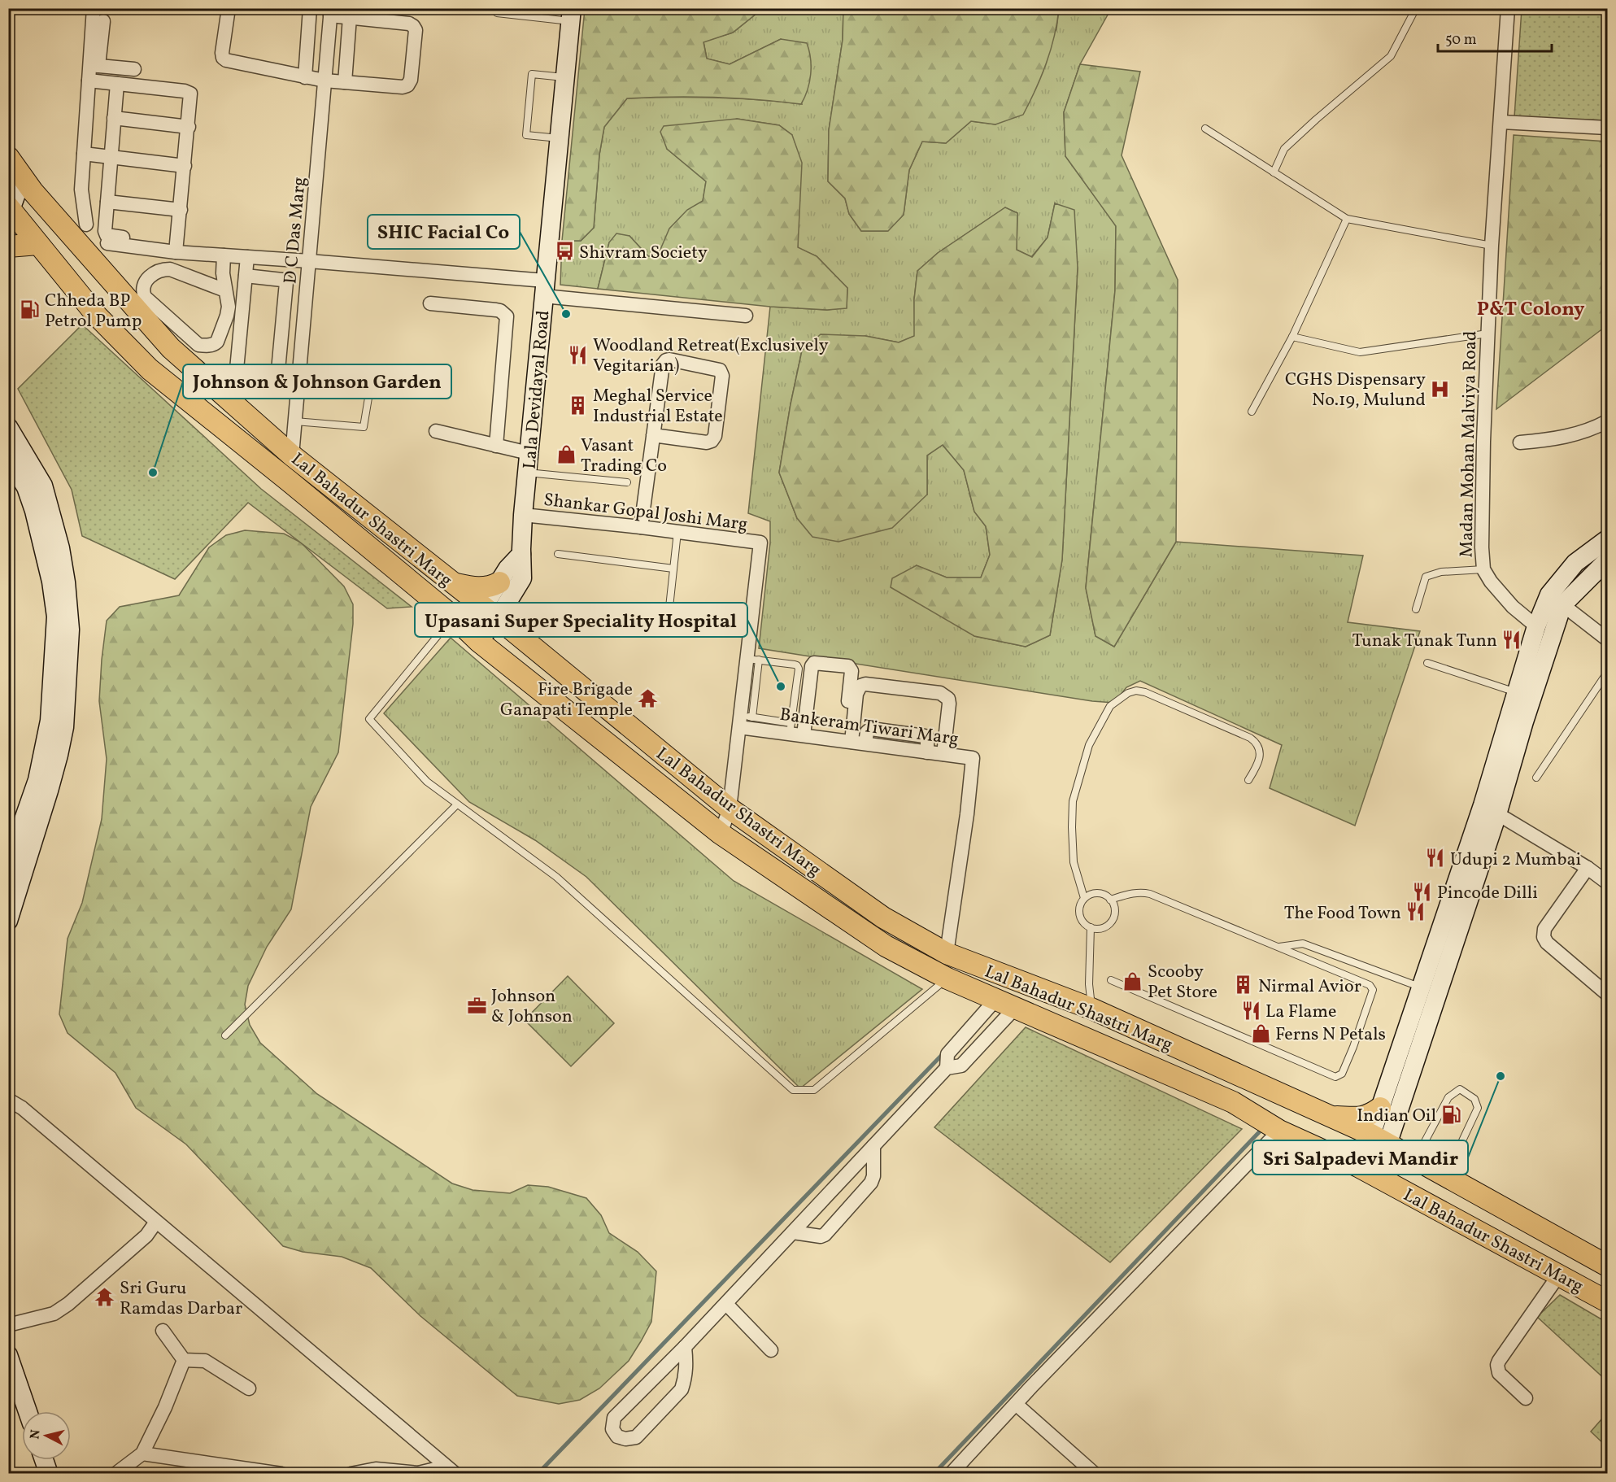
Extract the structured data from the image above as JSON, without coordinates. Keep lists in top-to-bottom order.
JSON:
{
  "streets": {
    "main road": ["Lal Bahadur Shastri Marg"],
    "street": [
      "D C Das Marg",
      "Lala Devidayal Road",
      "Madan Mohan Malviya Road",
      "Shankar Gopal Joshi Marg",
      "Bankeram Tiwari Marg"
    ]
  },
  "crossings": [
    ["D C Das Marg", "Lal Bahadur Shastri Marg"],
    ["Lala Devidayal Road", "Shankar Gopal Joshi Marg"],
    ["Lala Devidayal Road", "Lal Bahadur Shastri Marg"],
    ["Shankar Gopal Joshi Marg", "Lal Bahadur Shastri Marg"],
    ["Shankar Gopal Joshi Marg", "Bankeram Tiwari Marg"],
    ["Lal Bahadur Shastri Marg", "Bankeram Tiwari Marg"]
  ],
  "districts": ["P&T Colony"],
  "places": {
    "bus stop": ["Shivram Society"],
    "fuel station": ["Chheda BP Petrol Pump", "Indian Oil"],
    "other": [
      "SHIC Facial Co",
      "Johnson & Johnson Garden",
      "Upasani Super Speciality Hospital",
      "Sri Salpadevi Mandir"
    ],
    "restaurant": [
      "Woodland Retreat(Exclusively Vegitarian)",
      "Tunak Tunak Tunn",
      "Udupi 2 Mumbai",
      "Pincode Dilli",
      "The Food Town",
      "La Flame"
    ],
    "hospital": ["CGHS Dispensary No.19, Mulund"],
    "building": ["Meghal Service Industrial Estate", "Nirmal Avior"],
    "shop": ["Vasant Trading Co", "Scooby Pet Store", "Ferns N Petals"],
    "temple": ["Fire Brigade Ganapati Temple", "Sri Guru Ramdas Darbar"],
    "office": ["Johnson & Johnson"]
  },
  "scale_bar": "50 m",
  "north": "left"
}
